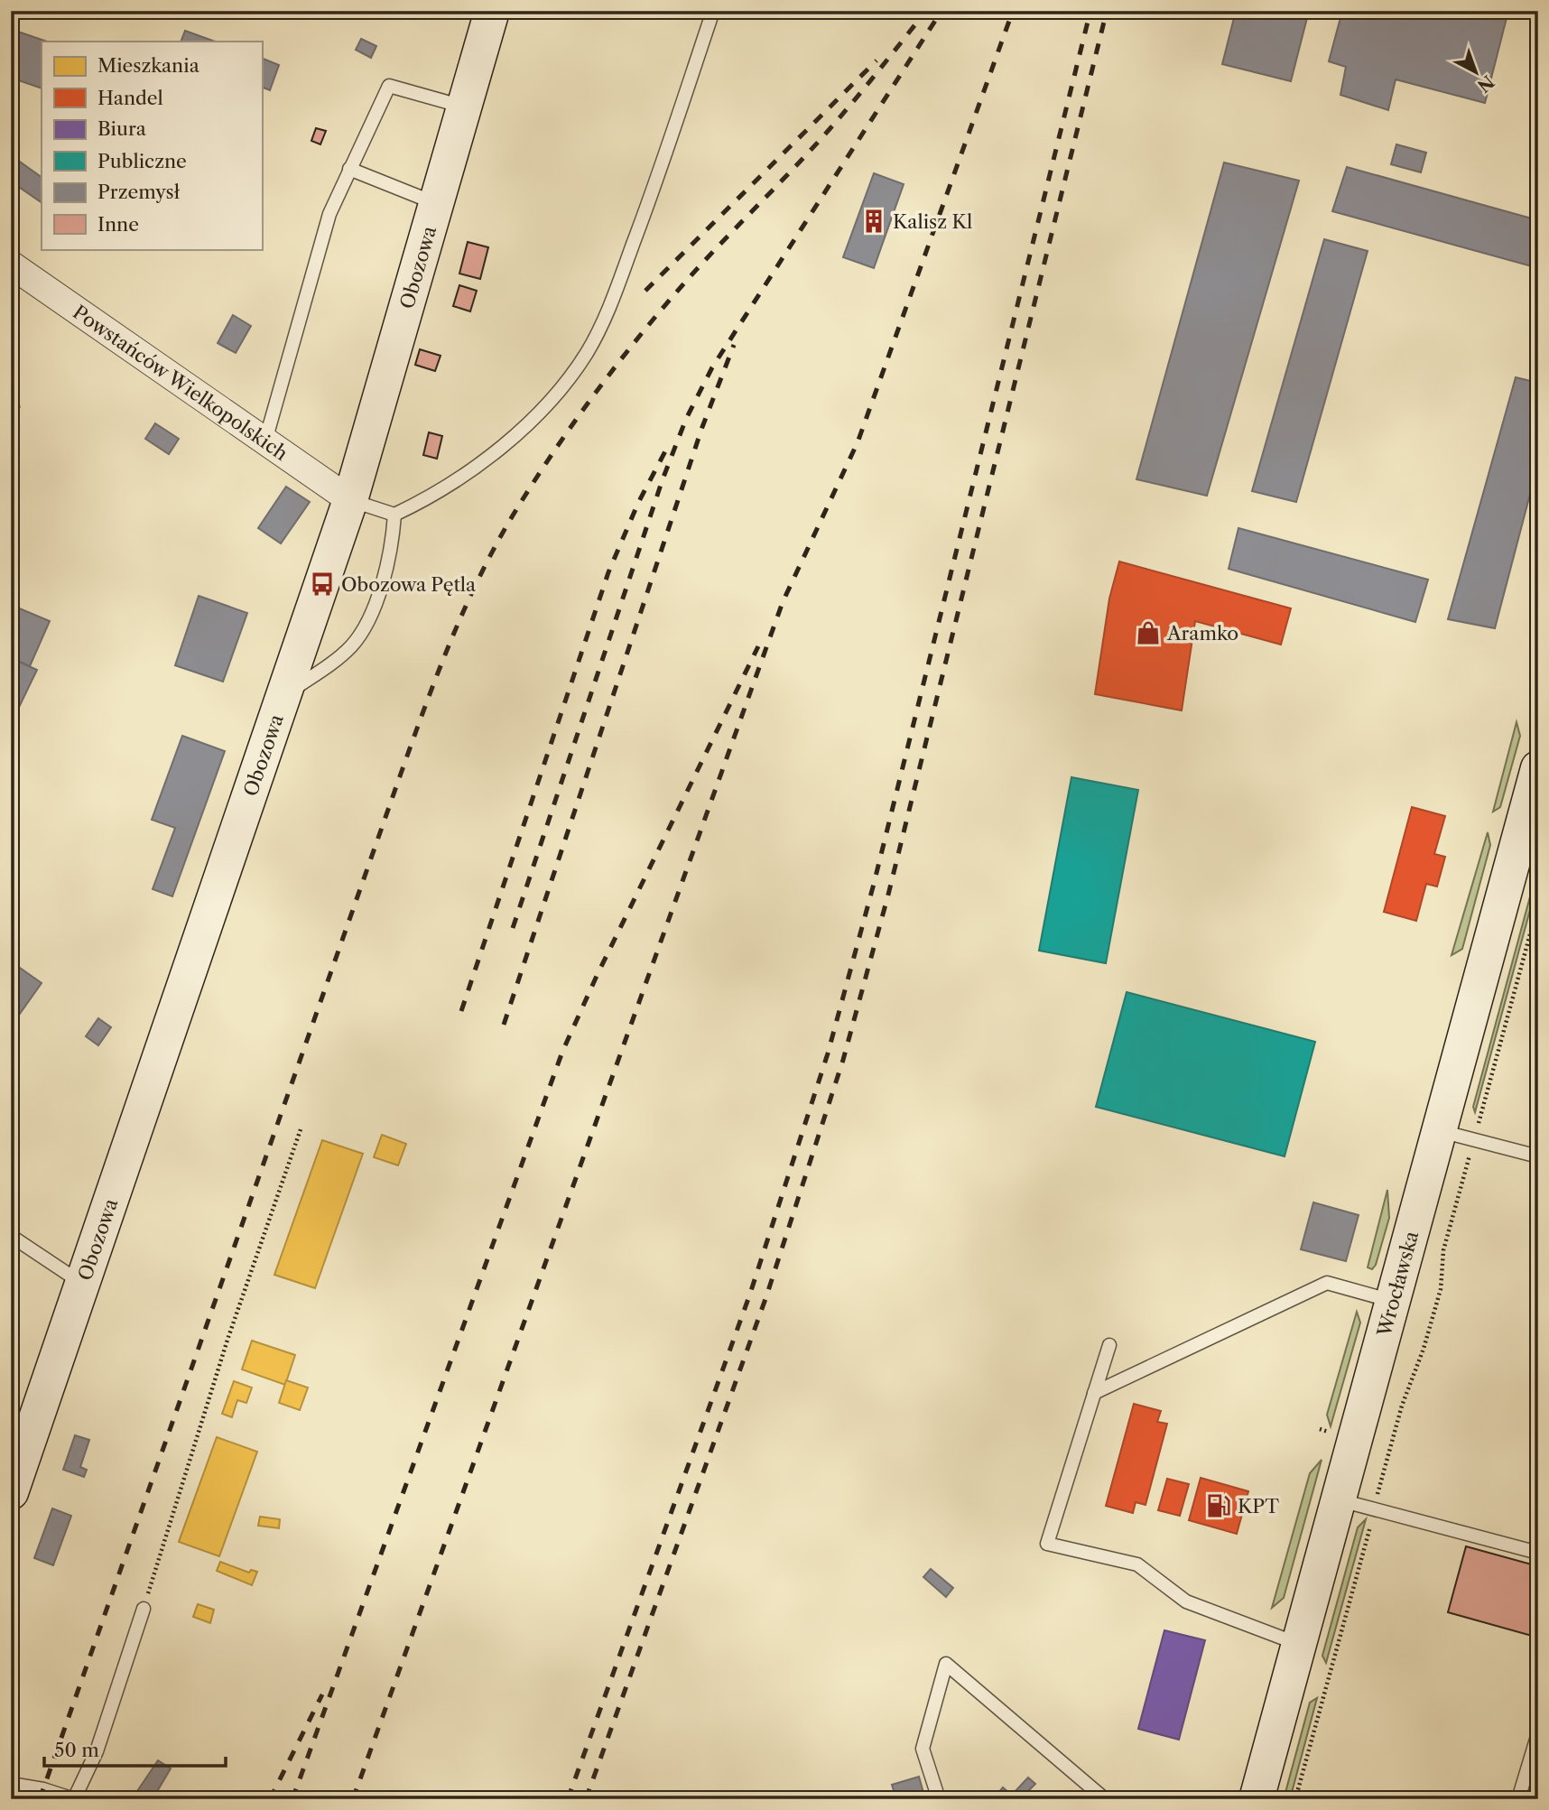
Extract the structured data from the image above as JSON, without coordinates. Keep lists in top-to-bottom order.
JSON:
{
  "streets": {
    "street": ["Obozowa", "Powstańców Wielkopolskich", "Wrocławska"]
  },
  "crossings": [
    ["Obozowa", "Powstańców Wielkopolskich"]
  ],
  "places": {
    "building": ["Kalisz Kl"],
    "bus stop": ["Obozowa Pętla"],
    "shop": ["Aramko"],
    "fuel station": ["KPT"]
  },
  "legend": [
    "Mieszkania",
    "Handel",
    "Biura",
    "Publiczne",
    "Przemysł",
    "Inne"
  ],
  "scale_bar": "50 m",
  "north": "bottom right"
}
